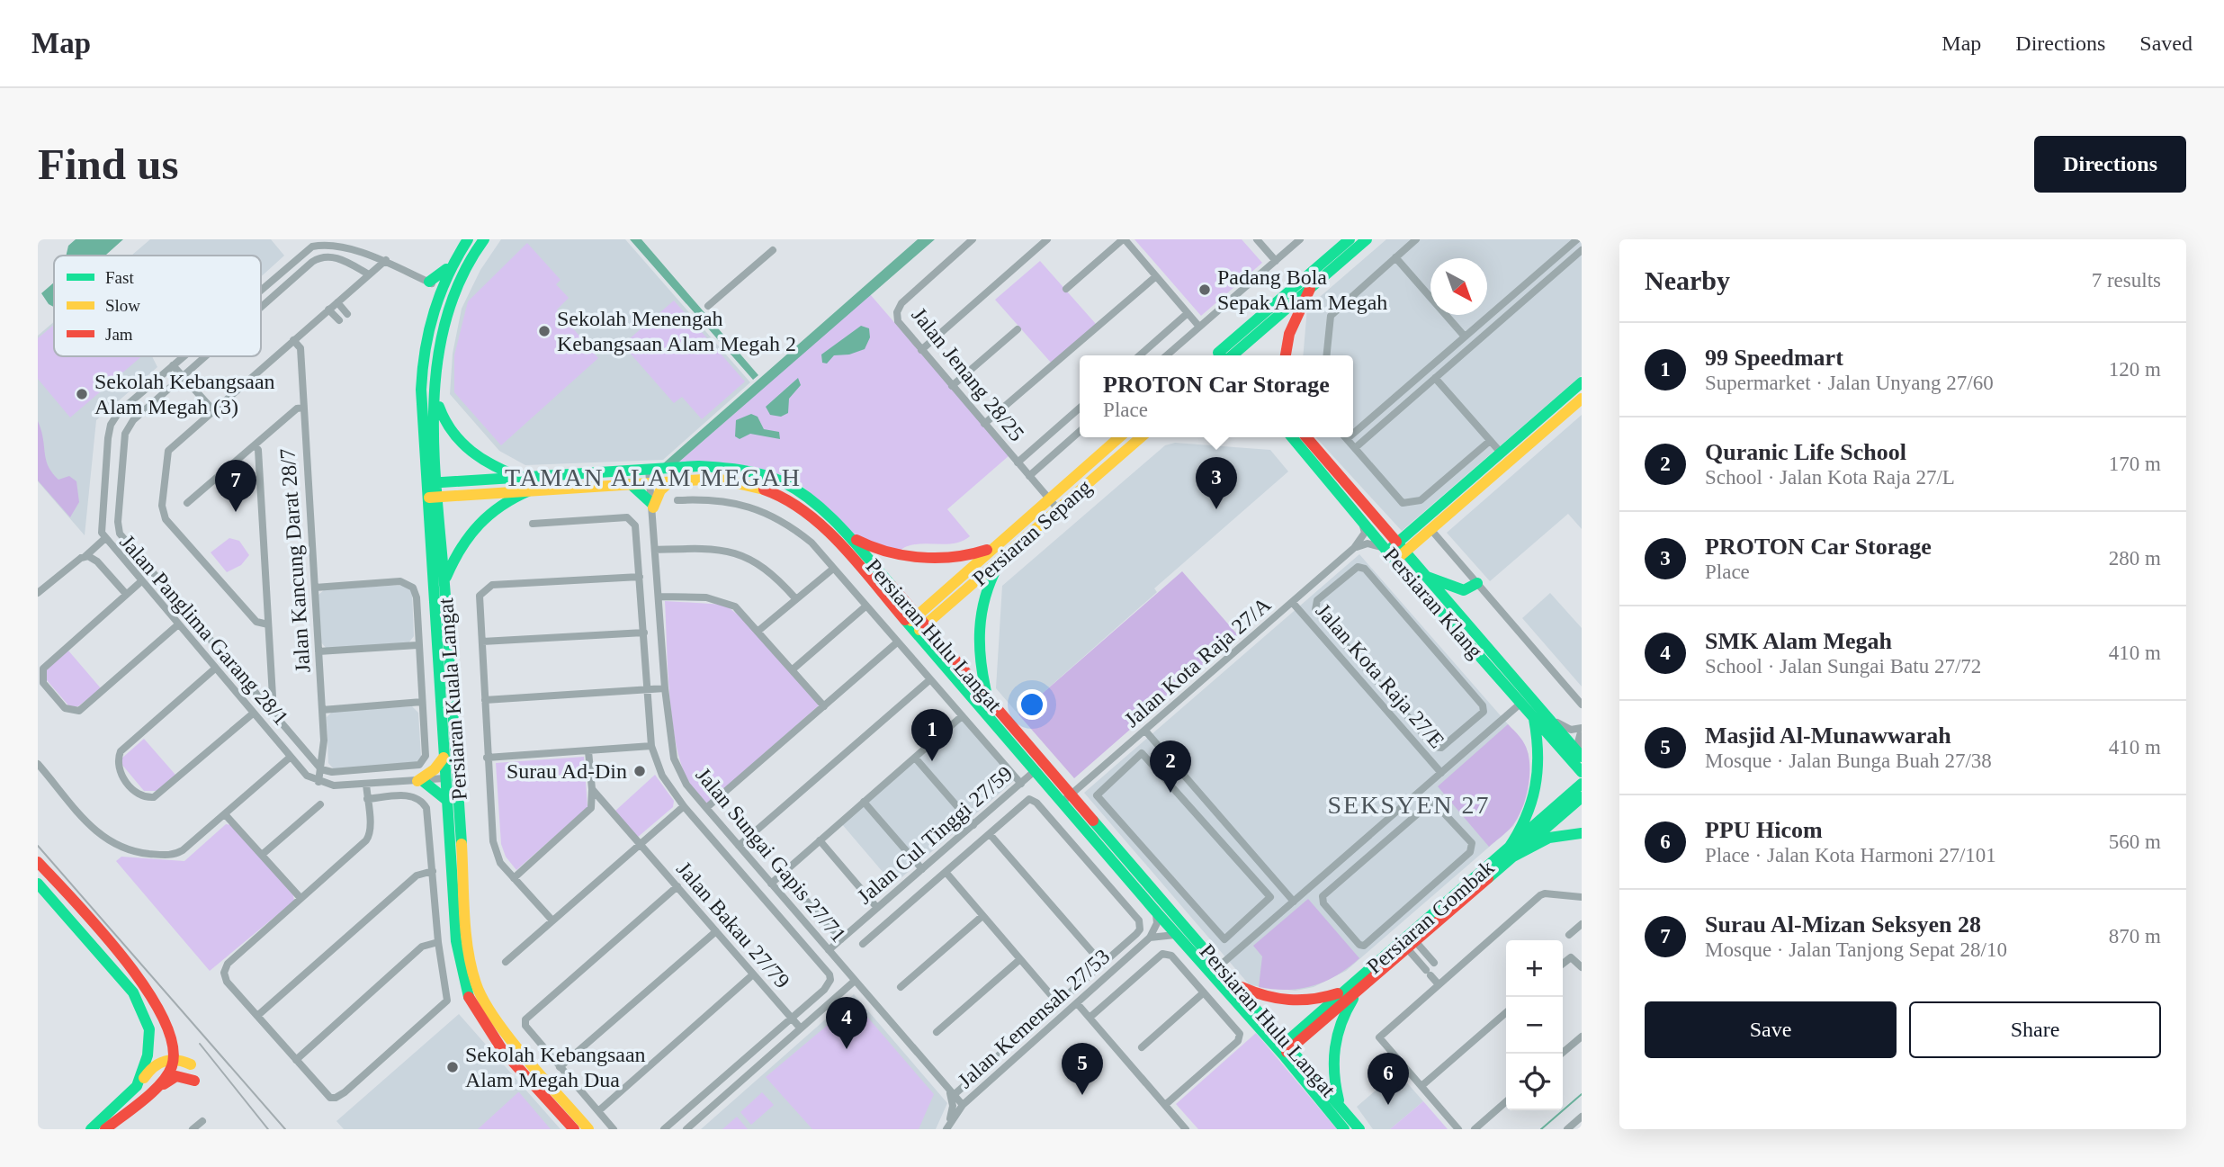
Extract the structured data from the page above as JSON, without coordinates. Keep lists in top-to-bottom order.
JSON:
{
  "streets": {
    "main road": [
      "Persiaran Sepang",
      "Persiaran Klang",
      "Persiaran Hulu Langat",
      "Persiaran Kuala Langat",
      "Persiaran Gombak"
    ],
    "street": [
      "Jalan Jenang 28/25",
      "Jalan Kancung Darat 28/7",
      "Jalan Panglima Garang 28/1",
      "Jalan Kota Raja 27/A",
      "Jalan Kota Raja 27/E",
      "Jalan Cul Tinggi 27/59",
      "Jalan Sungai Gapis 27/71",
      "Jalan Bakau 27/79",
      "Jalan Kemensah 27/53"
    ]
  },
  "crossings": [
    ["Jalan Jenang 28/25", "Persiaran Sepang"],
    ["Persiaran Sepang", "Persiaran Hulu Langat"],
    ["Jalan Kancung Darat 28/7", "Jalan Panglima Garang 28/1"],
    ["Jalan Panglima Garang 28/1", "Persiaran Kuala Langat"],
    ["Persiaran Hulu Langat", "Jalan Kota Raja 27/A"],
    ["Persiaran Hulu Langat", "Persiaran Kuala Langat"],
    ["Persiaran Hulu Langat", "Jalan Cul Tinggi 27/59"],
    ["Persiaran Hulu Langat", "Jalan Sungai Gapis 27/71"],
    ["Persiaran Hulu Langat", "Persiaran Gombak"],
    ["Jalan Kota Raja 27/A", "Jalan Kota Raja 27/E"],
    ["Jalan Cul Tinggi 27/59", "Jalan Sungai Gapis 27/71"],
    ["Jalan Sungai Gapis 27/71", "Jalan Kemensah 27/53"]
  ],
  "districts": ["TAMAN ALAM MEGAH", "SEKSYEN 27"],
  "places": [
    "Padang Bola Sepak Alam Megah",
    "Sekolah Menengah Kebangsaan Alam Megah 2",
    "Sekolah Kebangsaan Alam Megah (3)",
    "Surau Ad-Din",
    "Sekolah Kebangsaan Alam Megah Dua"
  ],
  "legend": ["Fast", "Slow", "Jam"],
  "north": "bottom right",
  "page": {
    "header": "Map",
    "nav": ["Map", "Directions", "Saved"],
    "buttons": [
      "Directions",
      ["Save", "Share"]
    ],
    "title": "Find us",
    "heading": ["Nearby", "7 results"],
    "list": [
      {
        "mark": "1",
        "name": "99 Speedmart",
        "note": "Supermarket · Jalan Unyang 27/60",
        "value": "120 m"
      },
      {
        "mark": "2",
        "name": "Quranic Life School",
        "note": "School · Jalan Kota Raja 27/L",
        "value": "170 m"
      },
      {
        "mark": "3",
        "name": "PROTON Car Storage",
        "note": "Place",
        "value": "280 m"
      },
      {
        "mark": "4",
        "name": "SMK Alam Megah",
        "note": "School · Jalan Sungai Batu 27/72",
        "value": "410 m"
      },
      {
        "mark": "5",
        "name": "Masjid Al-Munawwarah",
        "note": "Mosque · Jalan Bunga Buah 27/38",
        "value": "410 m"
      },
      {
        "mark": "6",
        "name": "PPU Hicom",
        "note": "Place · Jalan Kota Harmoni 27/101",
        "value": "560 m"
      },
      {
        "mark": "7",
        "name": "Surau Al-Mizan Seksyen 28",
        "note": "Mosque · Jalan Tanjong Sepat 28/10",
        "value": "870 m"
      }
    ],
    "popup": ["PROTON Car Storage", "Place"],
    "pins": [
      "3",
      "7",
      "1",
      "2",
      "4",
      "5",
      "6"
    ],
    "map_buttons": ["+", "−"]
  }
}
